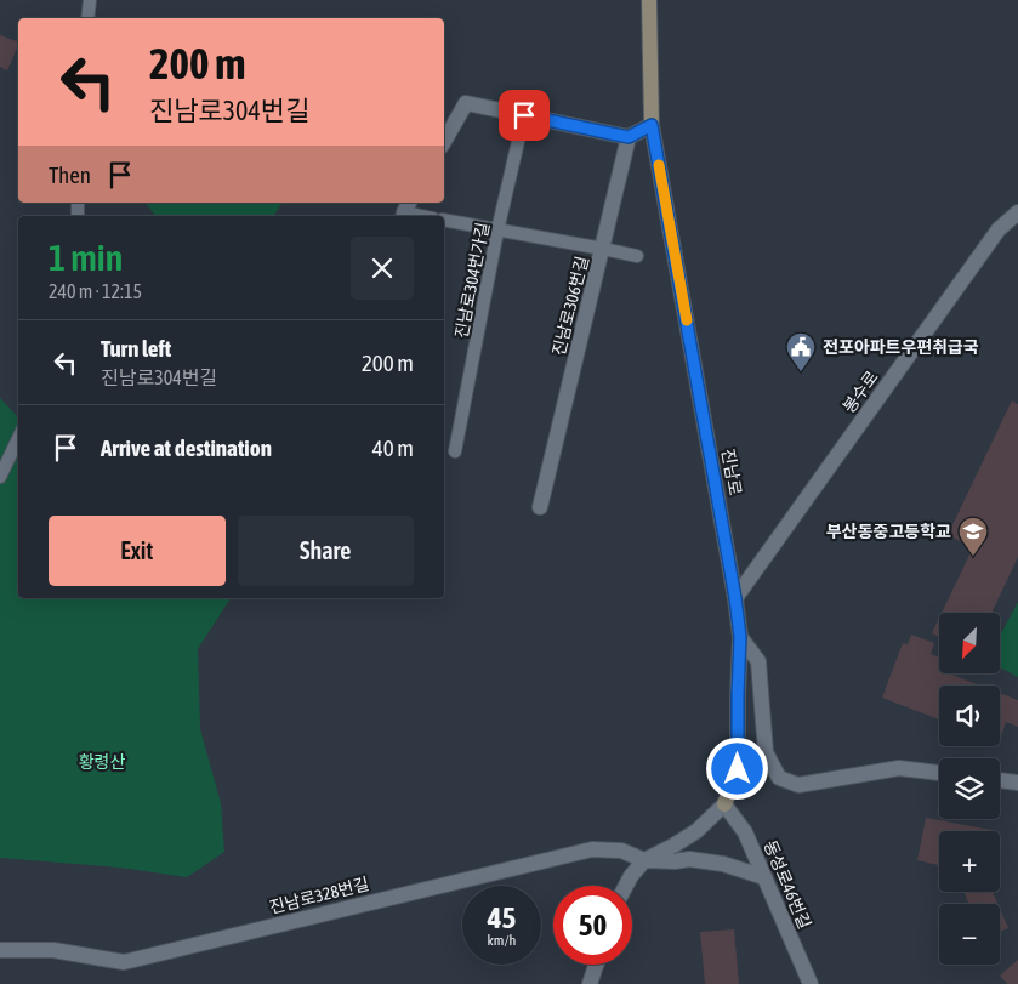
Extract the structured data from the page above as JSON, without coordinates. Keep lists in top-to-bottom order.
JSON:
{
  "streets": {
    "main road": ["진남로"],
    "street": [
      "진남로306번길",
      "봉수로",
      "동성로46번길",
      "진남로328번길"
    ],
    "lane": ["진남로304번가길"]
  },
  "crossings": [
    ["봉수로", "진남로"],
    ["진남로", "동성로46번길"],
    ["진남로", "진남로328번길"],
    ["동성로46번길", "진남로328번길"]
  ],
  "parks": ["황령산"],
  "places": {
    "public building": ["전포아파트우편취급국"],
    "school or university": ["부산동중고등학교"]
  },
  "north": "bottom left",
  "page": {
    "turn": ["200 m", "진남로304번길"],
    "then": "Then",
    "heading": ["1 min", "240 m · 12:15"],
    "list": [
      {
        "name": "Turn left",
        "note": "진남로304번길",
        "value": "200 m"
      },
      {
        "name": "Arrive at destination",
        "value": "40 m"
      }
    ],
    "buttons": ["Exit", "Share"],
    "map_buttons": ["+", "−"],
    "speed": "45 km/h",
    "limit": "50"
  }
}
